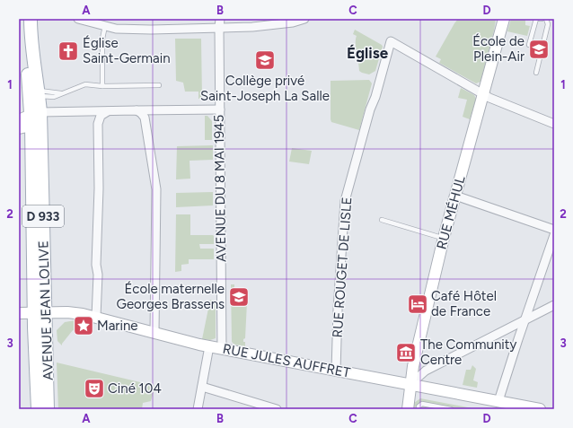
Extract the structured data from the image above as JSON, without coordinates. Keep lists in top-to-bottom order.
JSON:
{
  "streets": {
    "main road": [
      "RUE MÉHUL",
      "D 933",
      "AVENUE JEAN LOLIVE",
      "RUE JULES AUFFRET"
    ],
    "street": ["AVENUE DU 8 MAI 1945", "RUE ROUGET DE LISLE"]
  },
  "crossings": [
    ["AVENUE DU 8 MAI 1945", "RUE JULES AUFFRET"],
    ["RUE MÉHUL", "RUE ROUGET DE LISLE"],
    ["RUE MÉHUL", "RUE JULES AUFFRET"],
    ["RUE ROUGET DE LISLE", "RUE JULES AUFFRET"],
    ["AVENUE JEAN LOLIVE", "RUE JULES AUFFRET"]
  ],
  "districts": ["Église"],
  "places": {
    "school or university": ["École de Plein-Air", "Collège privé Saint-Joseph La Salle", "École maternelle Georges Brassens"],
    "church": ["Église Saint-Germain"],
    "hotel": ["Café Hôtel de France"],
    "place": ["Marine"],
    "museum": ["The Community Centre"],
    "theatre": ["Ciné 104"]
  },
  "grid": {
    "columns": [
      "A",
      "B",
      "C",
      "D"
    ],
    "rows": ["1", "2", "3"]
  }
}
